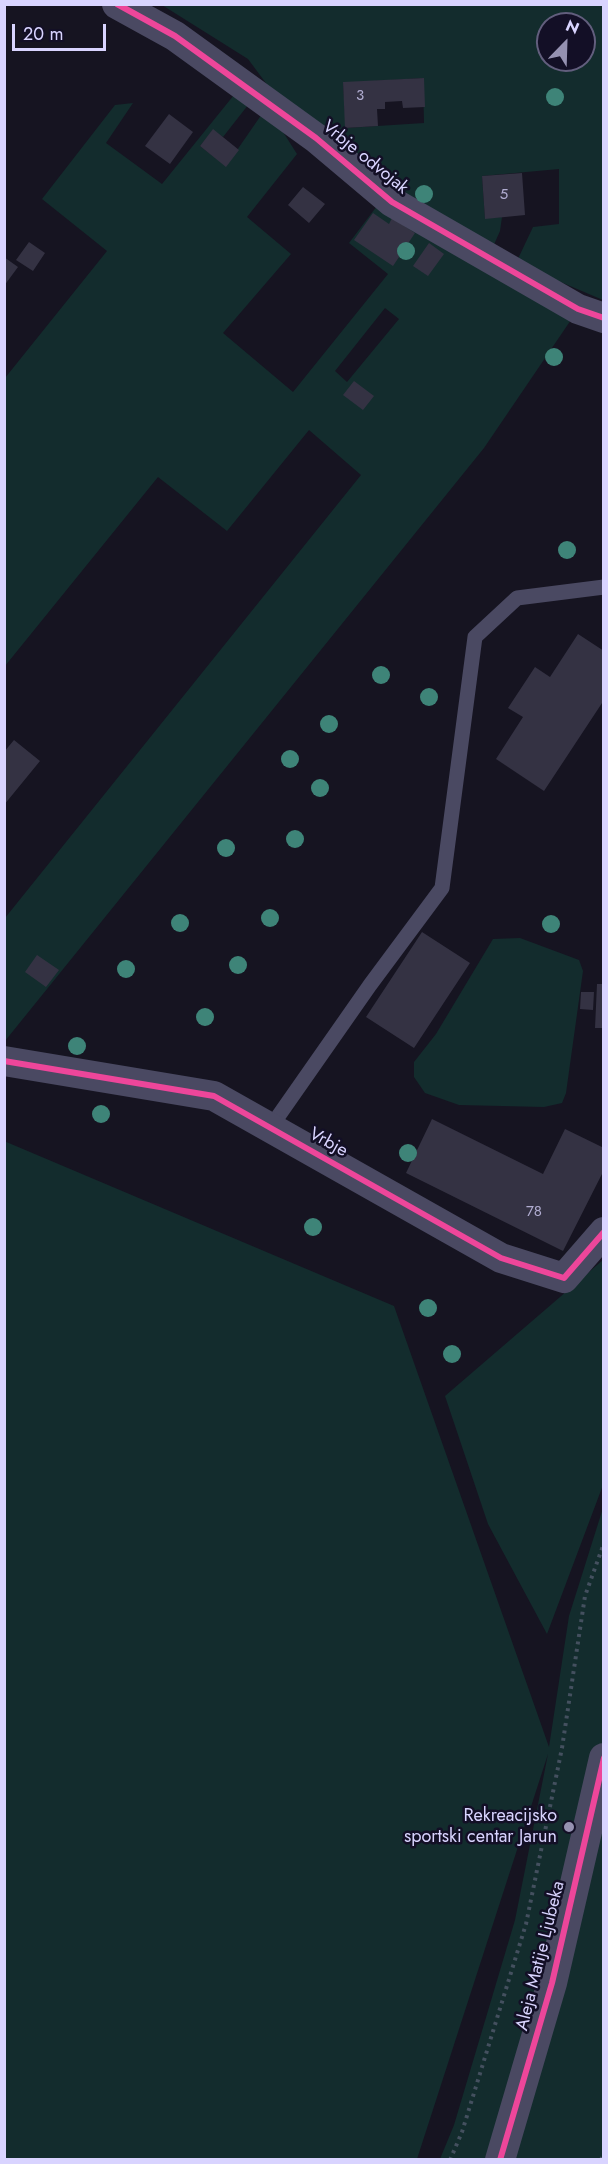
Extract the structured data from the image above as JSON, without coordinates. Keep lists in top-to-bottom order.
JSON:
{
  "streets": {
    "street": ["Vrbje odvojak", "Vrbje", "Aleja Matije Ljubeka"]
  },
  "places": ["Rekreacijsko sportski centar Jarun"],
  "house_numbers": ["3", "5", "78"],
  "scale_bar": "20 m",
  "north": "top right"
}
